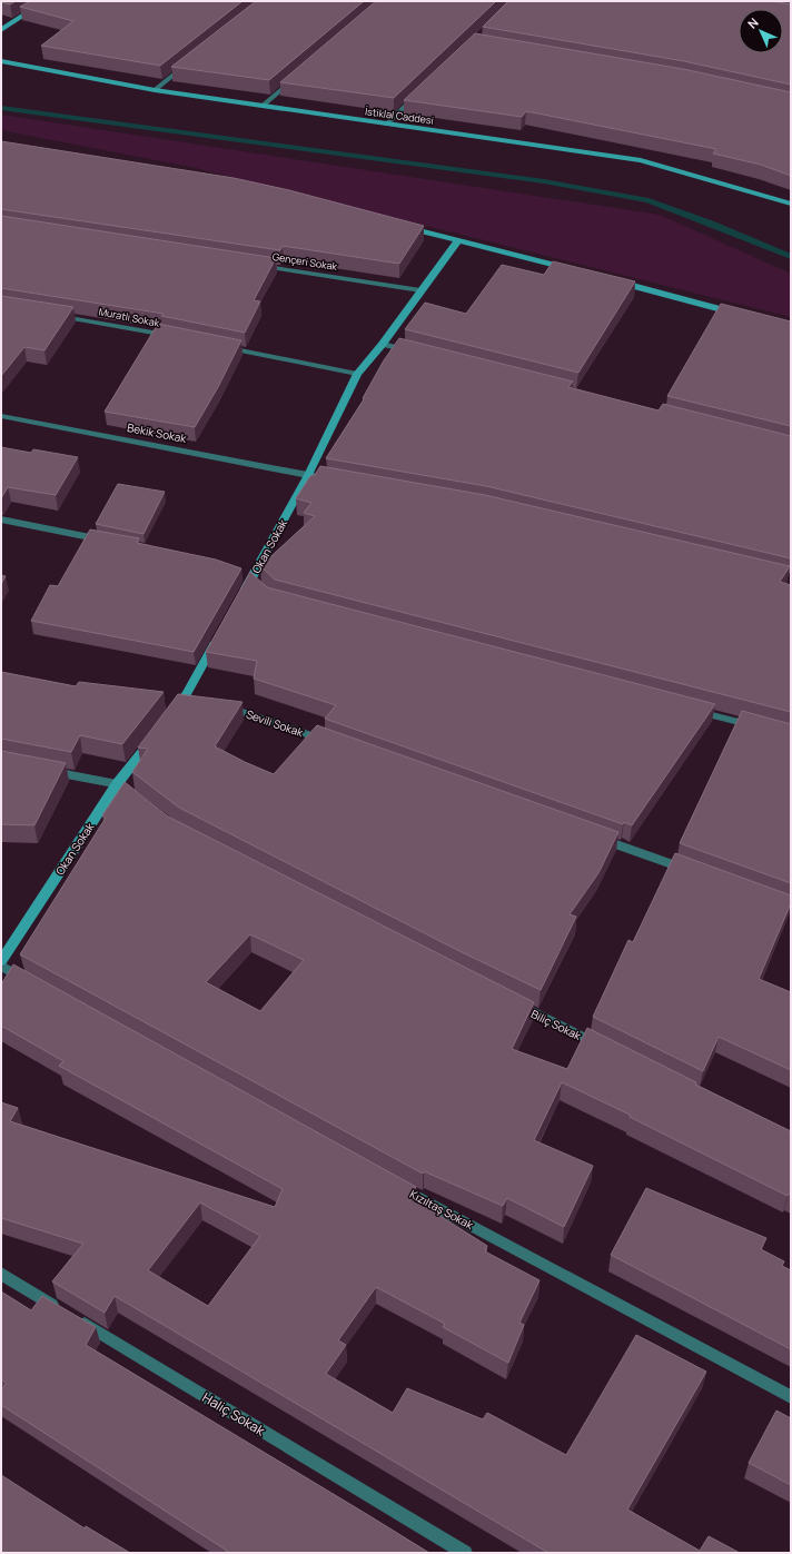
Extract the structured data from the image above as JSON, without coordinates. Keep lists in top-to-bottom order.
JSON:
{
  "streets": {
    "street": [
      "İstiklal Caddesi",
      "Gençeri Sokak",
      "Muratlı Sokak",
      "Bekik Sokak",
      "Okan Sokak",
      "Sevili Sokak",
      "Biliç Sokak",
      "Kızıltaş Sokak",
      "Haliç Sokak"
    ]
  },
  "crossings": [
    ["Gençeri Sokak", "Okan Sokak"],
    ["Bekik Sokak", "Okan Sokak"]
  ],
  "north": "top left"
}
